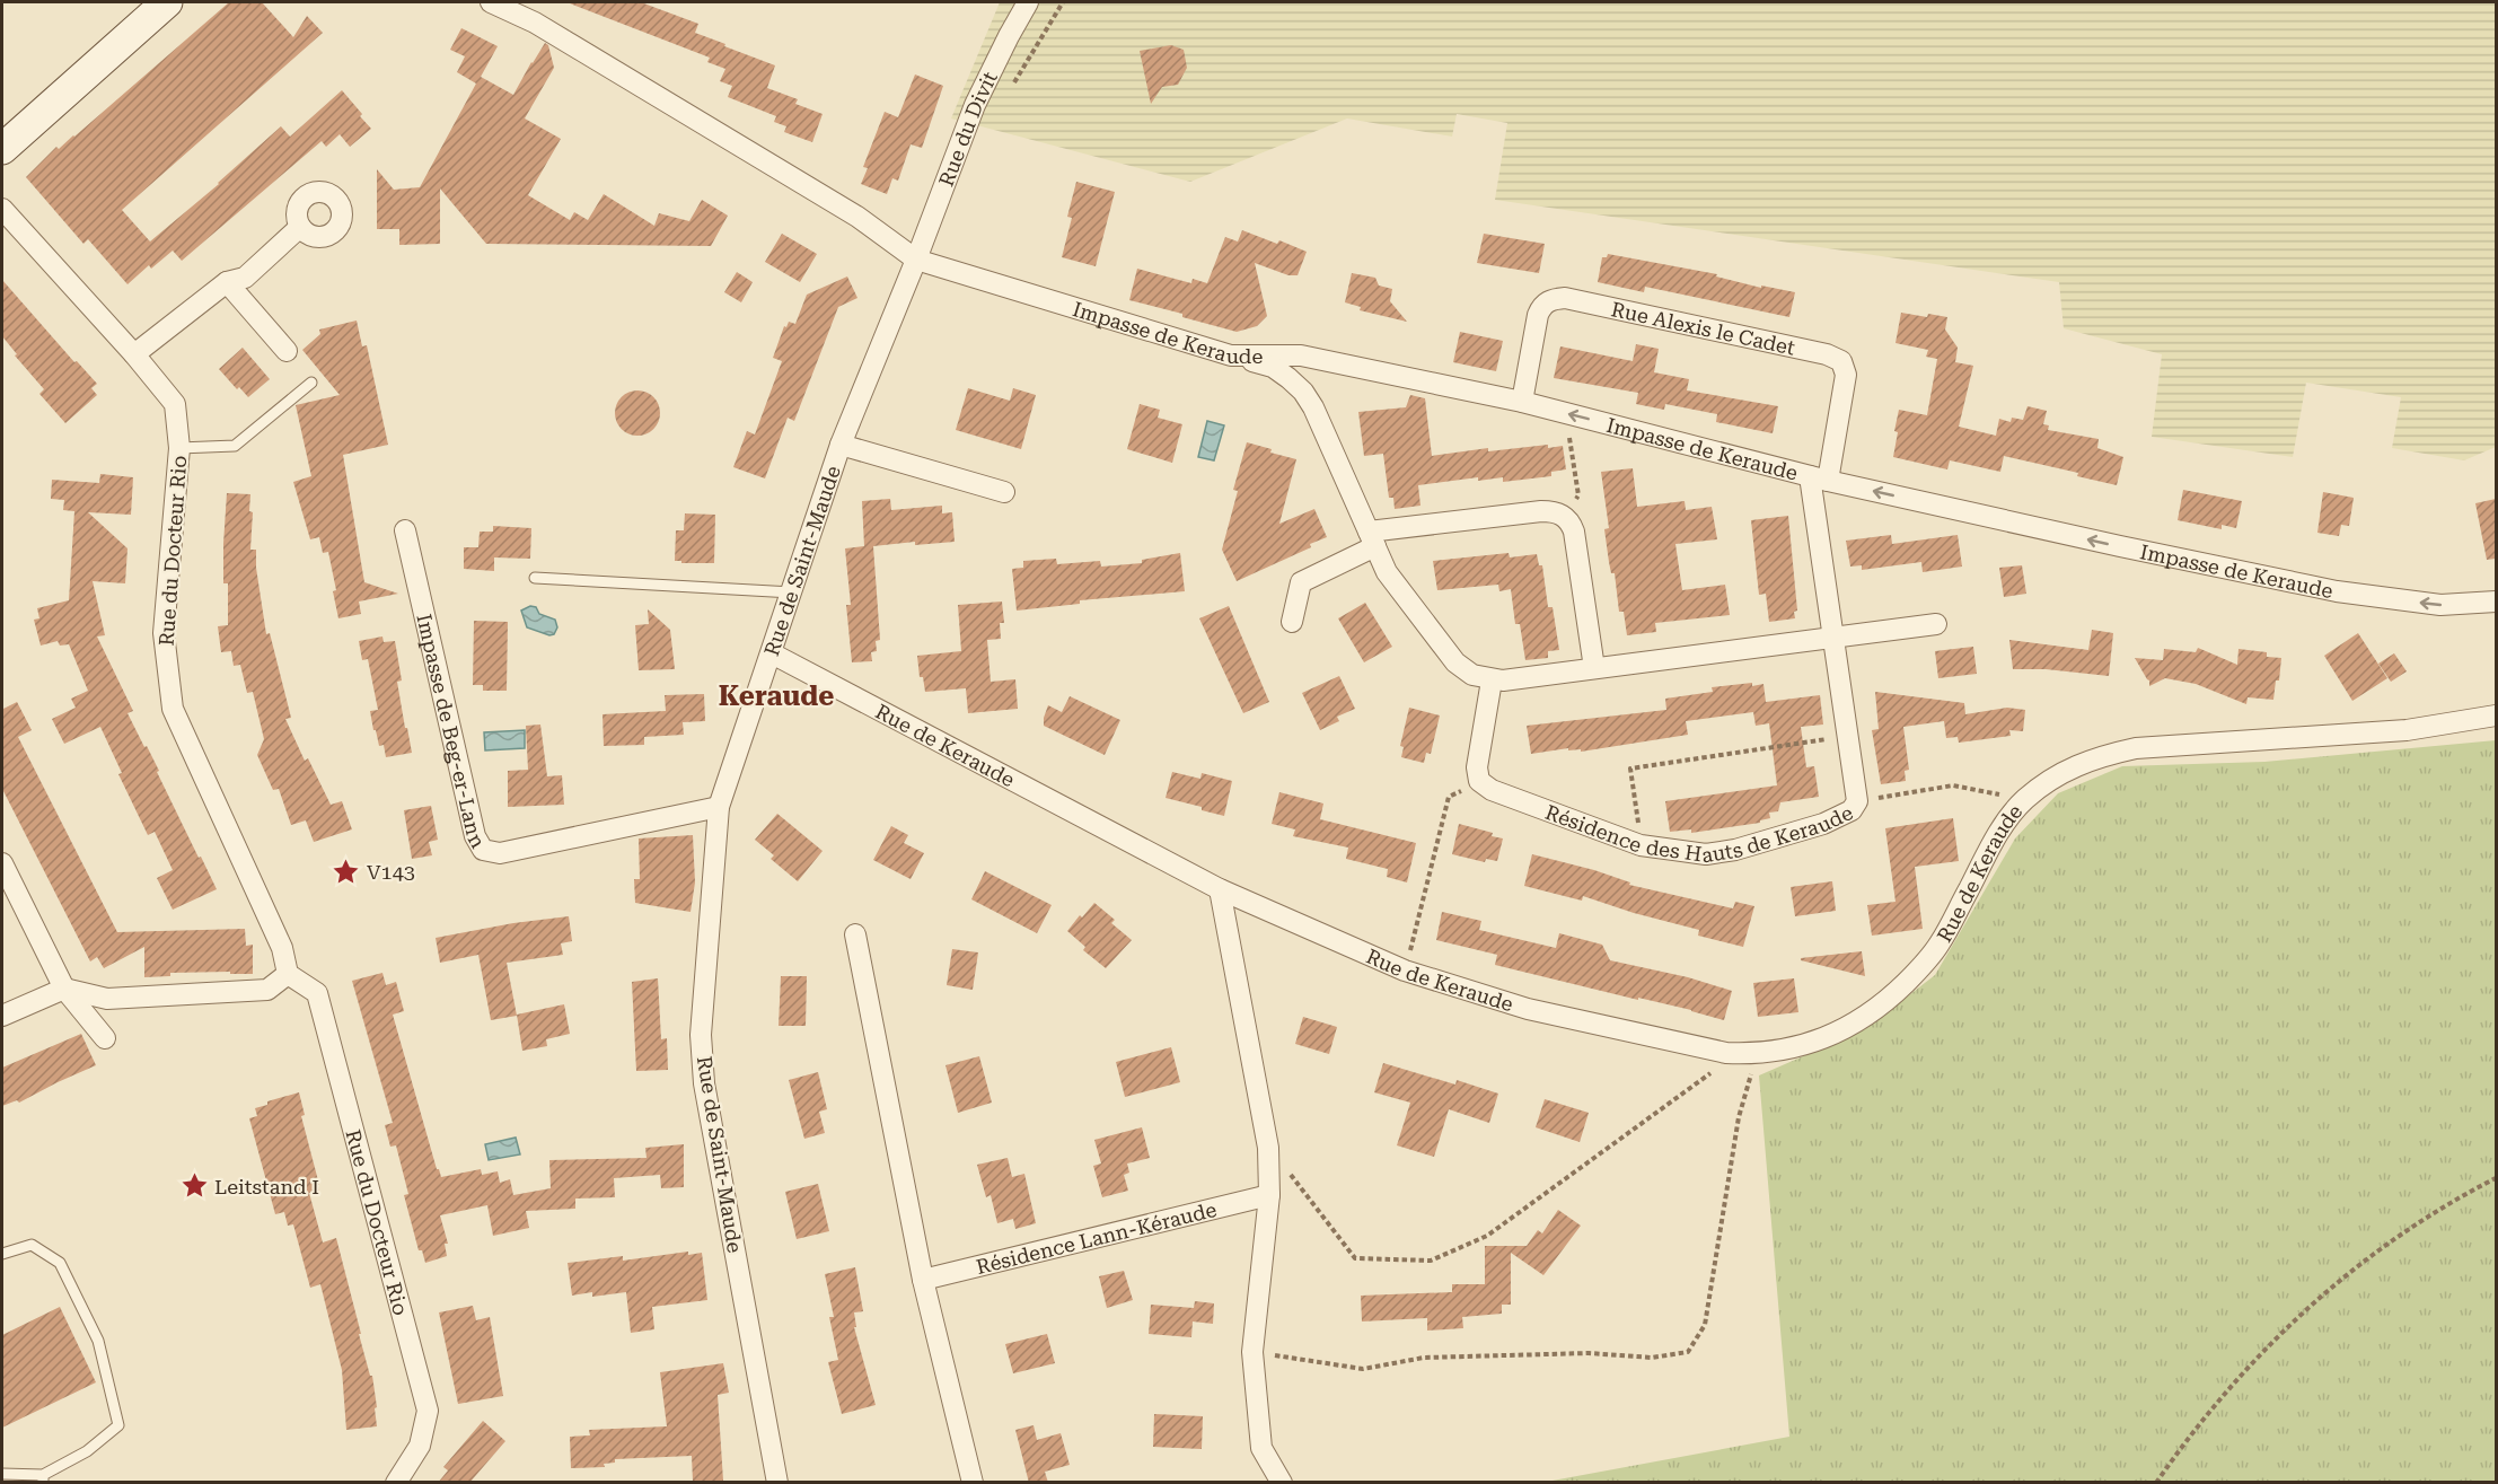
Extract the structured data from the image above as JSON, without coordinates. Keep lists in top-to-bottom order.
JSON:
{
  "streets": {
    "street": [
      "Rue du Divit",
      "Rue Alexis le Cadet",
      "Impasse de Keraude",
      "Rue du Docteur Rio",
      "Rue de Saint-Maude",
      "Impasse de Beg-er-Lann",
      "Rue de Keraude",
      "Résidence des Hauts de Keraude",
      "Résidence Lann-Kéraude"
    ]
  },
  "crossings": [
    ["Rue du Divit", "Impasse de Keraude"],
    ["Rue du Divit", "Rue de Saint-Maude"],
    ["Rue Alexis le Cadet", "Impasse de Keraude"],
    ["Rue Alexis le Cadet", "Résidence des Hauts de Keraude"],
    ["Impasse de Keraude", "Rue de Saint-Maude"],
    ["Impasse de Keraude", "Résidence des Hauts de Keraude"],
    ["Rue de Saint-Maude", "Impasse de Beg-er-Lann"],
    ["Rue de Saint-Maude", "Rue de Keraude"]
  ],
  "one_way": ["Impasse de Keraude"],
  "districts": ["Keraude"],
  "places": {
    "place": ["V143", "Leitstand I"]
  }
}
